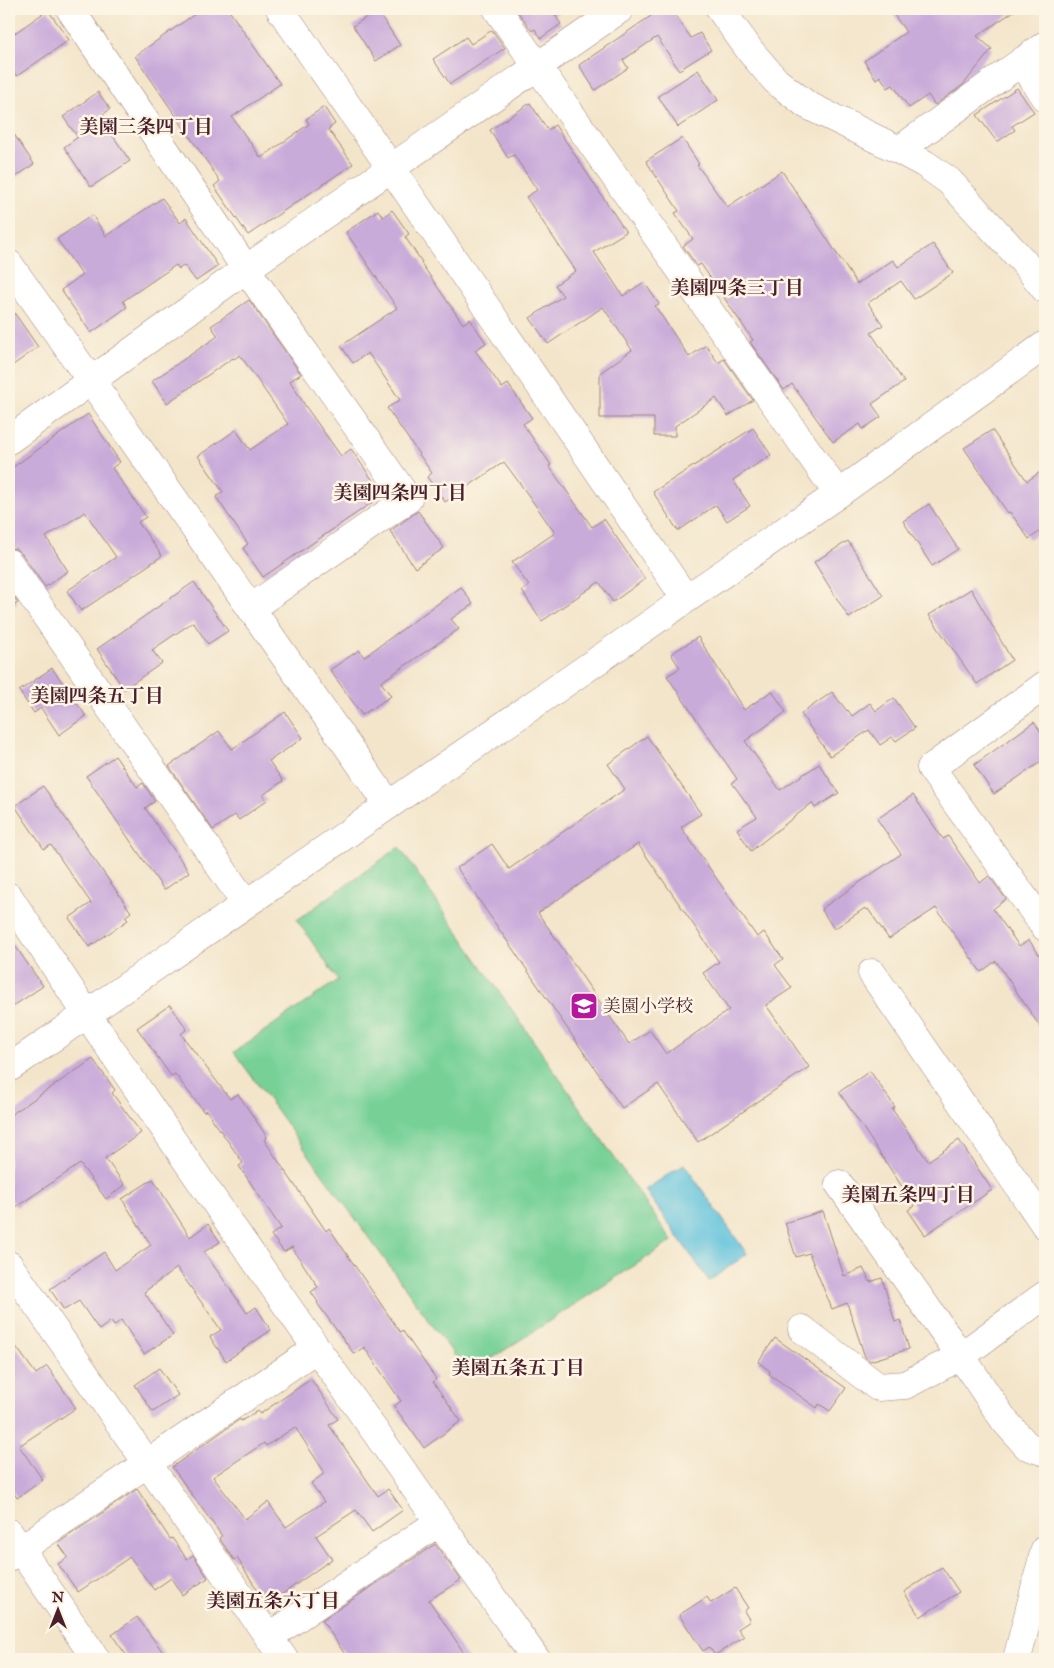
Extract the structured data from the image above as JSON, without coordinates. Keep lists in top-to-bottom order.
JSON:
{
  "districts": [
    "美園三条四丁目",
    "美園四条三丁目",
    "美園四条四丁目",
    "美園四条五丁目",
    "美園五条四丁目",
    "美園五条五丁目",
    "美園五条六丁目"
  ],
  "places": {
    "school or university": ["美園小学校"]
  },
  "north": "top"
}
